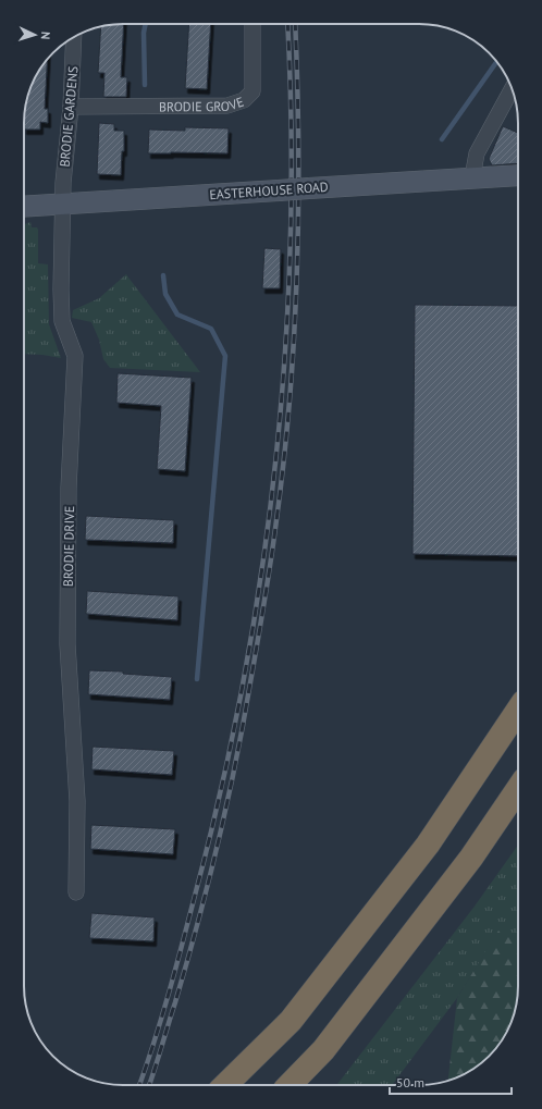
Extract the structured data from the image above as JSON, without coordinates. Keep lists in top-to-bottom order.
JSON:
{
  "streets": {
    "street": [
      "BRODIE GROVE",
      "BRODIE GARDENS",
      "EASTERHOUSE ROAD",
      "BRODIE DRIVE"
    ]
  },
  "crossings": [
    ["BRODIE GROVE", "BRODIE GARDENS"],
    ["BRODIE GARDENS", "EASTERHOUSE ROAD"],
    ["BRODIE GARDENS", "BRODIE DRIVE"],
    ["EASTERHOUSE ROAD", "BRODIE DRIVE"]
  ],
  "scale_bar": "50 m",
  "north": "right"
}
